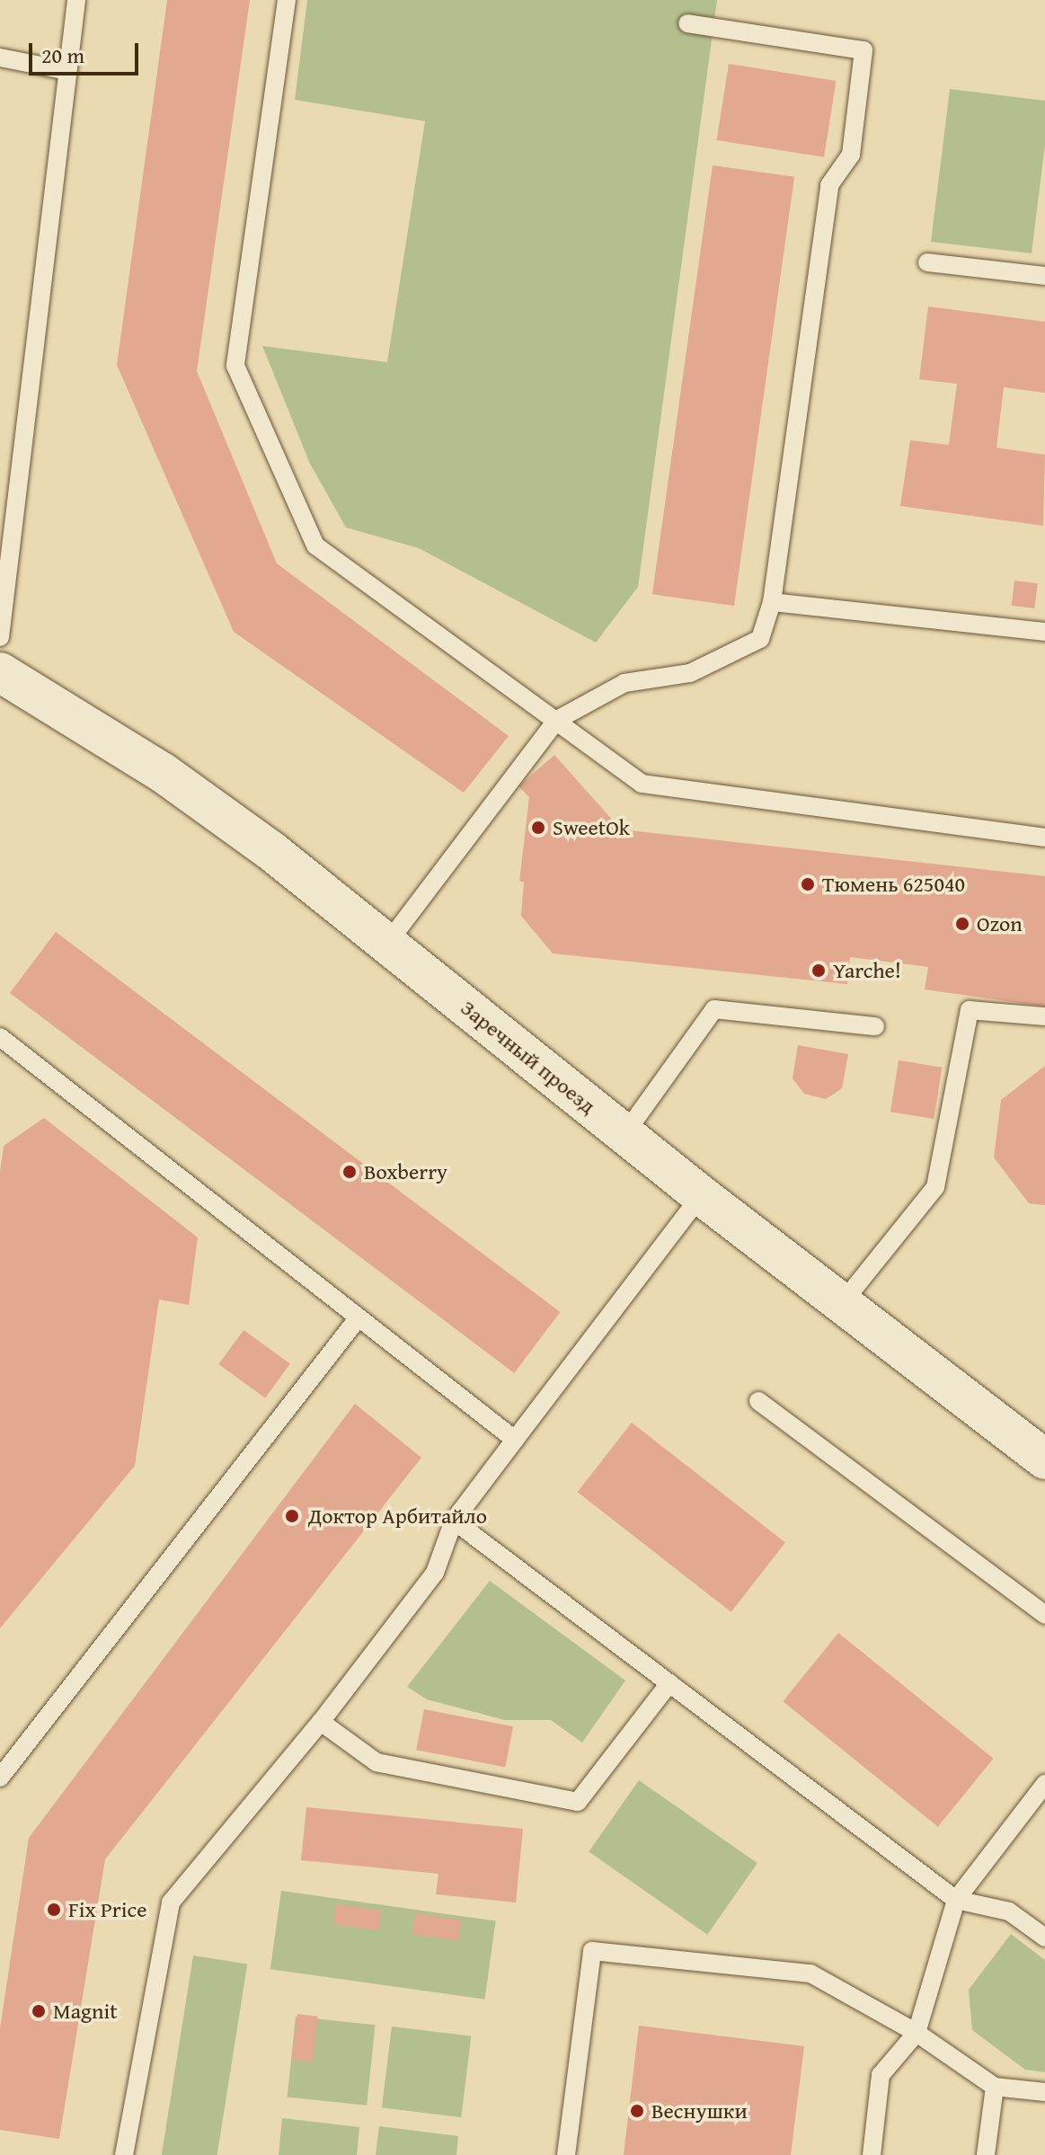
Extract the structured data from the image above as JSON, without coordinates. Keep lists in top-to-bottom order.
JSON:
{
  "streets": {
    "street": ["Заречный проезд"]
  },
  "places": [
    "SweetOk",
    "Тюмень 625040",
    "Ozon",
    "Yarche!",
    "Boxberry",
    "Доктор Арбитайло",
    "Fix Price",
    "Magnit",
    "Веснушки"
  ],
  "scale_bar": "20 m"
}
